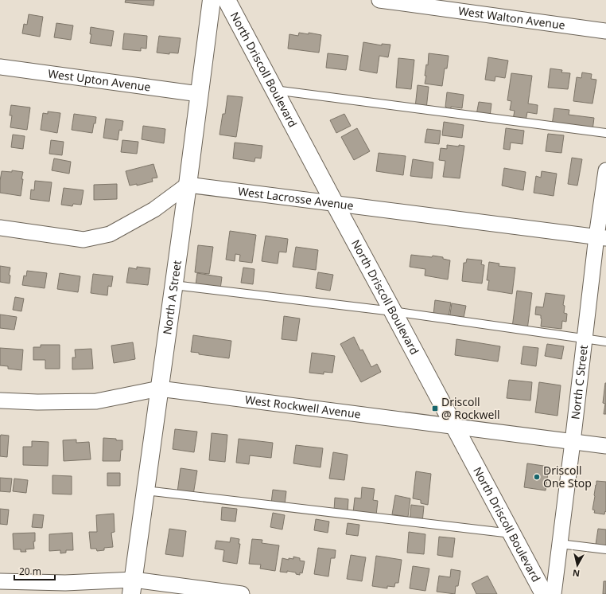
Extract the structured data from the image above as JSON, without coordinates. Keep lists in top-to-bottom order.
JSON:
{
  "streets": {
    "main road": ["North Driscoll Boulevard", "North A Street"],
    "street": [
      "West Walton Avenue",
      "West Upton Avenue",
      "West Lacrosse Avenue",
      "North C Street",
      "West Rockwell Avenue"
    ]
  },
  "crossings": [
    ["North Driscoll Boulevard", "West Lacrosse Avenue"],
    ["North Driscoll Boulevard", "West Rockwell Avenue"],
    ["West Upton Avenue", "North A Street"],
    ["West Lacrosse Avenue", "North A Street"],
    ["West Lacrosse Avenue", "North C Street"],
    ["North A Street", "West Rockwell Avenue"],
    ["North C Street", "West Rockwell Avenue"]
  ],
  "places": {
    "transit": ["Driscoll @ Rockwell"],
    "other": ["Driscoll One Stop"]
  },
  "scale_bar": "20 m",
  "north": "bottom"
}
